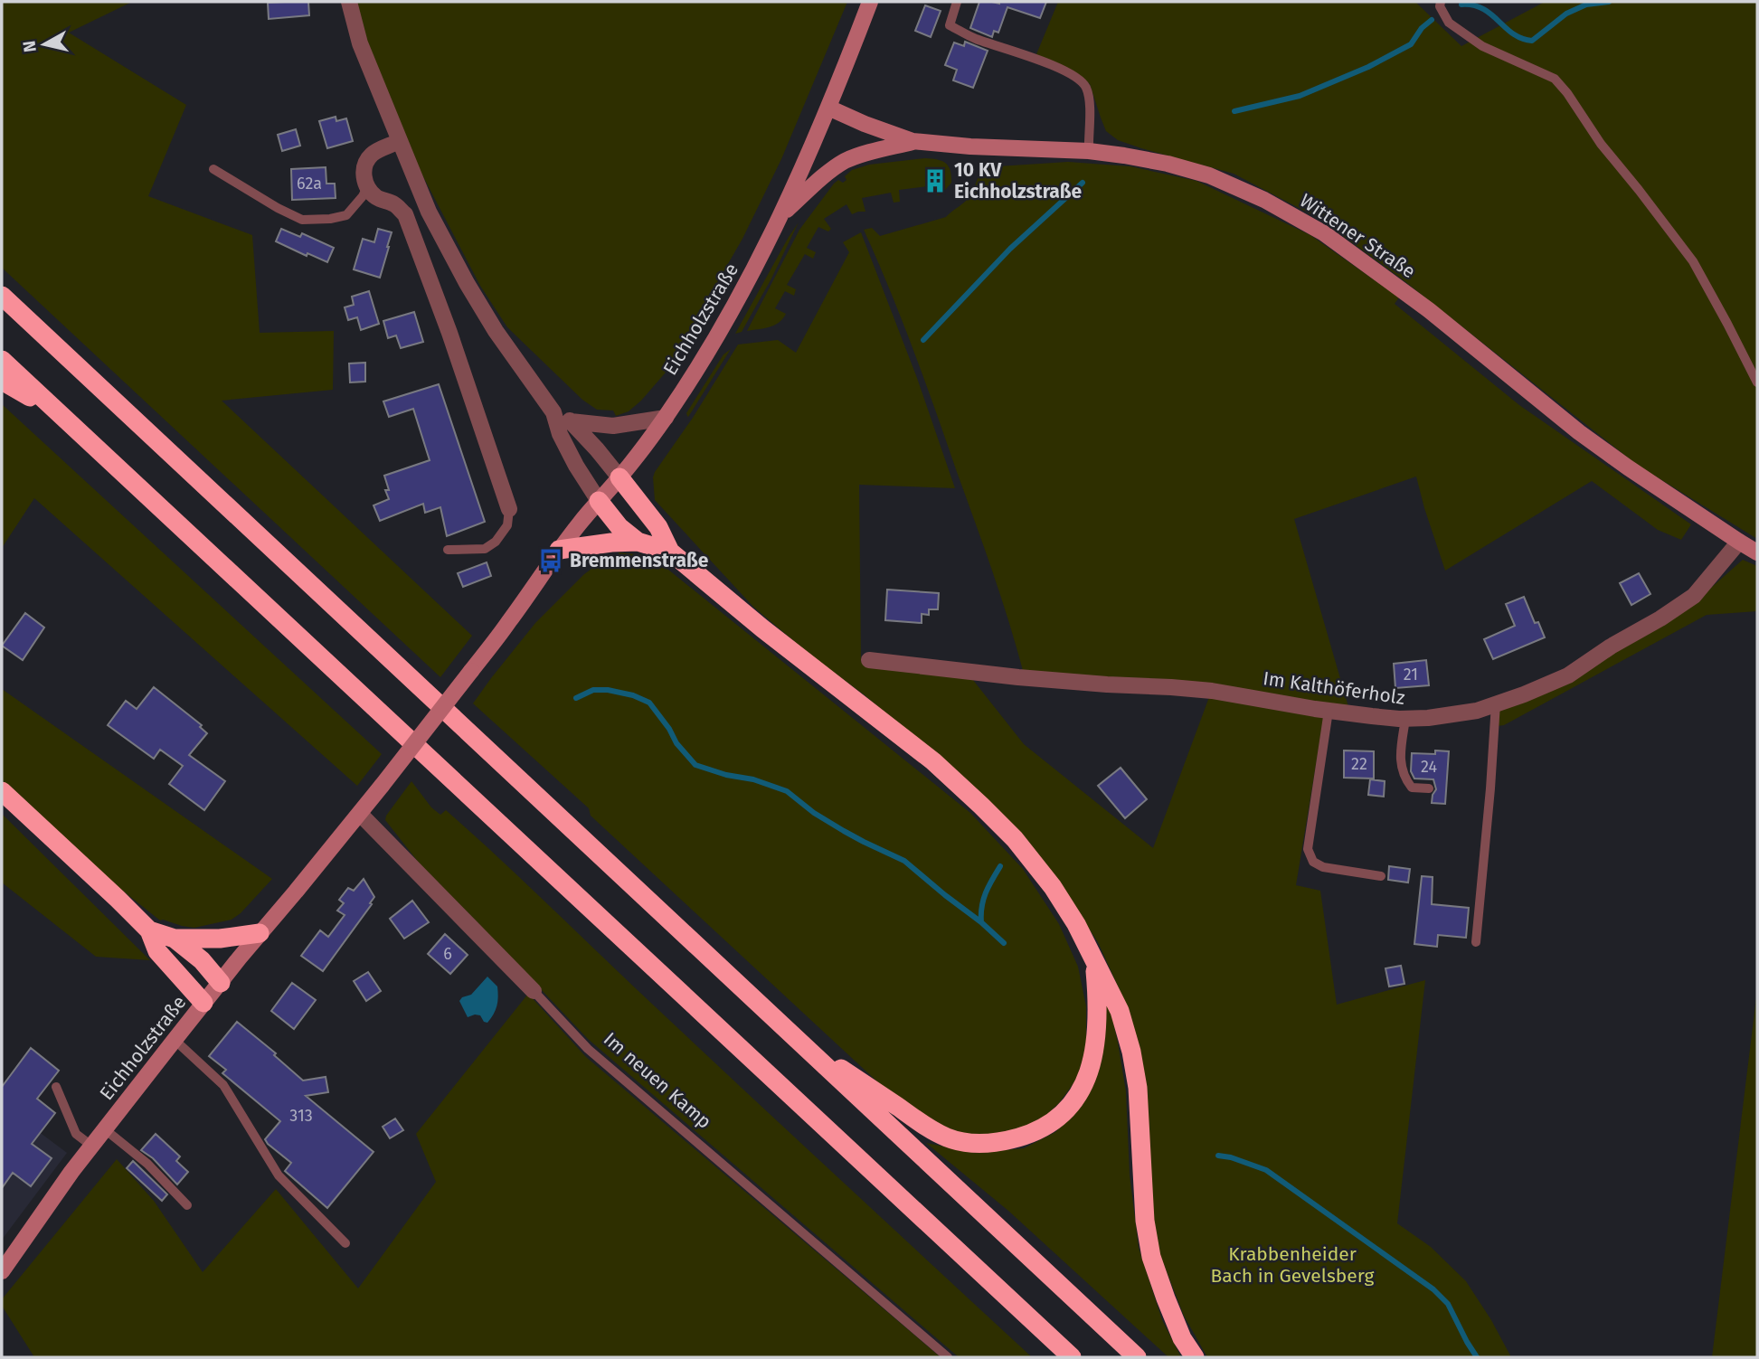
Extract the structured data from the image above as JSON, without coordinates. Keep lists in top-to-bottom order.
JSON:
{
  "streets": {
    "main road": ["Wittener Straße", "Eichholzstraße"],
    "street": ["Im Kalthöferholz", "Im neuen Kamp"]
  },
  "crossings": [
    ["Wittener Straße", "Eichholzstraße"],
    ["Wittener Straße", "Im Kalthöferholz"],
    ["Eichholzstraße", "Im neuen Kamp"]
  ],
  "parks": ["Krabbenheider Bach in Gevelsberg"],
  "places": {
    "building": ["10 KV Eichholzstraße"],
    "bus stop": ["Bremmenstraße"]
  },
  "house_numbers": [
    "62a",
    "21",
    "22",
    "24",
    "6",
    "313"
  ],
  "north": "left"
}
